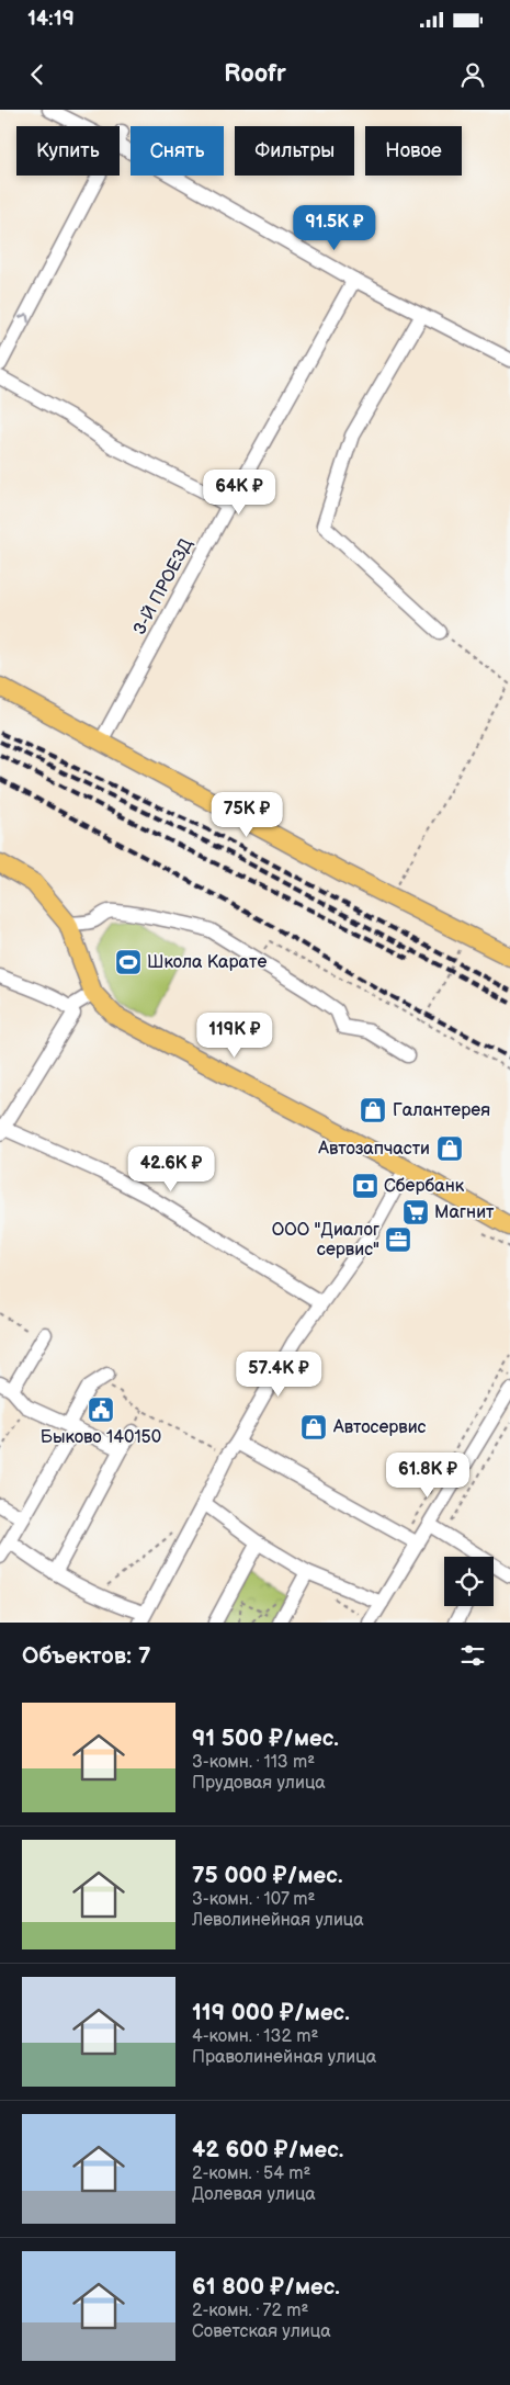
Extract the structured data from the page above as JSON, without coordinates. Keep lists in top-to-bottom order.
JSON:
{
  "streets": {
    "street": ["3-Й ПРОЕЗД"]
  },
  "places": {
    "sports": ["Школа Карате"],
    "shop": ["Галантерея", "Автозапчасти", "Автосервис"],
    "bank": ["Сбербанк"],
    "supermarket": ["Магнит"],
    "office": ["ООО \"Диалог cервис\""],
    "public building": ["Быково 140150"]
  },
  "page": {
    "status": "14:19",
    "header": "Roofr",
    "chip": [
      "Купить",
      "Снять",
      "Фильтры",
      "Новое"
    ],
    "price": [
      "91.5K ₽",
      "64K ₽",
      "75K ₽",
      "119K ₽",
      "42.6K ₽",
      "57.4K ₽",
      "61.8K ₽"
    ],
    "heading": "Объектов: 7",
    "list": [
      {
        "name": "91 500 ₽/мес.",
        "note": "3-комн. · 113 m² · Прудовая улица"
      },
      {
        "name": "75 000 ₽/мес.",
        "note": "3-комн. · 107 m² · Леволинейная улица"
      },
      {
        "name": "119 000 ₽/мес.",
        "note": "4-комн. · 132 m² · Праволинейная улица"
      },
      {
        "name": "42 600 ₽/мес.",
        "note": "2-комн. · 54 m² · Долевая улица"
      },
      {
        "name": "61 800 ₽/мес.",
        "note": "2-комн. · 72 m² · Советская улица"
      }
    ]
  }
}
